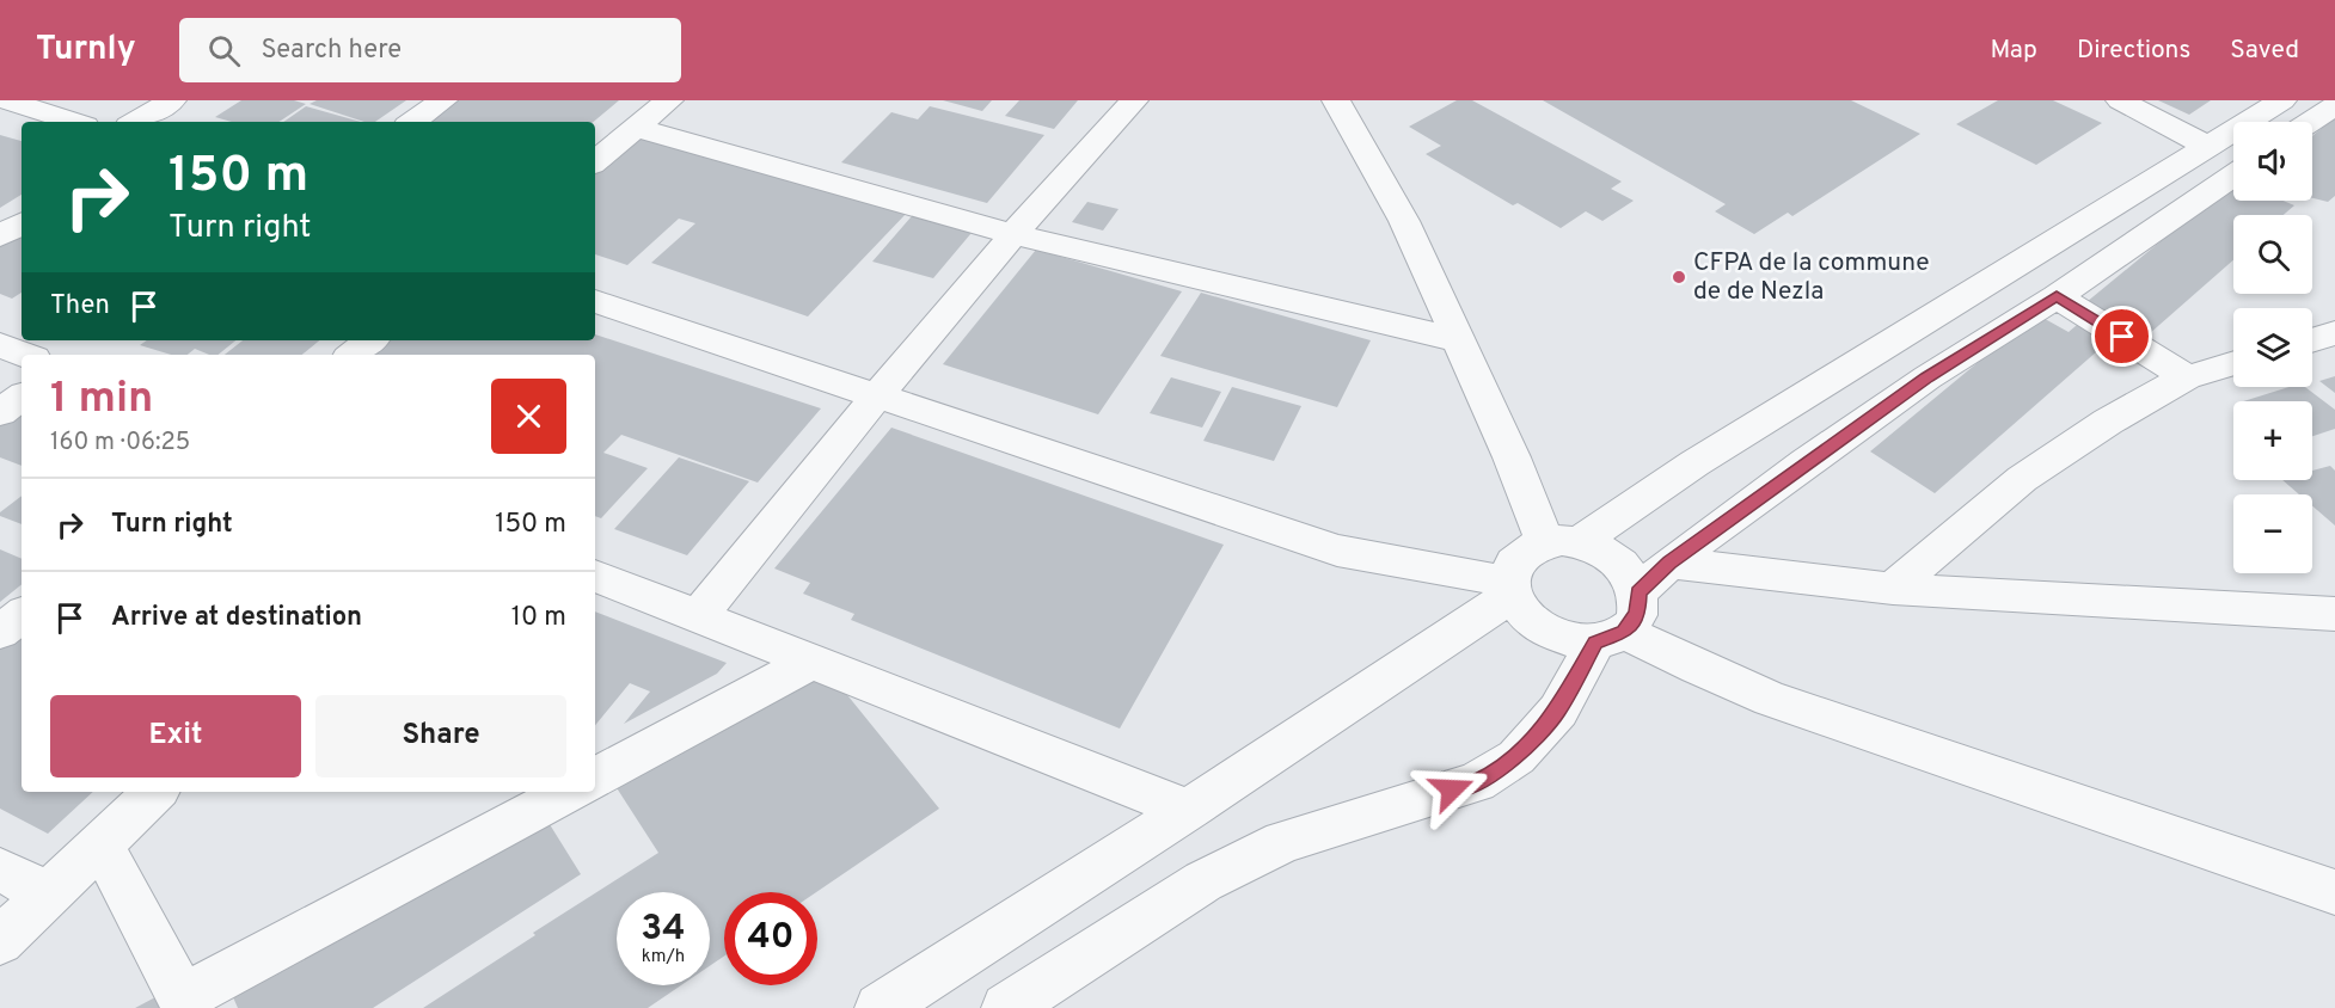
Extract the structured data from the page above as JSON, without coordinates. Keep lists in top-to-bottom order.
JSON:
{
  "places": ["CFPA de la commune de de Nezla"],
  "page": {
    "header": "Turnly",
    "search": "Search here",
    "nav": ["Map", "Directions", "Saved"],
    "map_buttons": ["+", "−"],
    "turn": ["150 m", "Turn right"],
    "then": "Then",
    "heading": ["1 min", "160 m · 06:25"],
    "list": [
      {
        "name": "Turn right",
        "value": "150 m"
      },
      {
        "name": "Arrive at destination",
        "value": "10 m"
      }
    ],
    "buttons": ["Exit", "Share"],
    "speed": "34 km/h",
    "limit": "40"
  }
}
